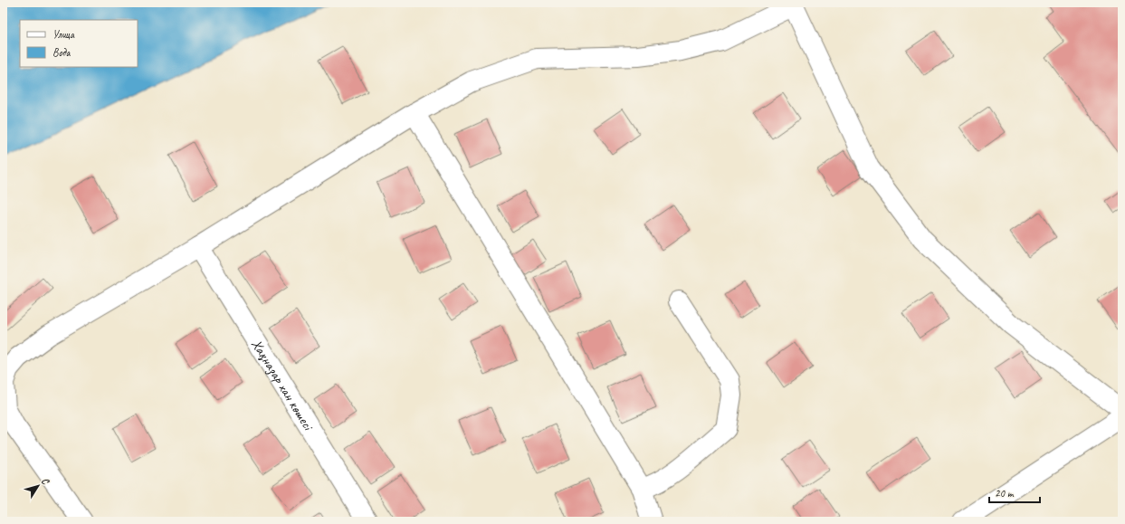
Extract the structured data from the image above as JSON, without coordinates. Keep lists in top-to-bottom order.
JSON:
{
  "streets": {
    "street": ["Хақназар хан көшесі"]
  },
  "legend": ["Улица", "Вода"],
  "scale_bar": "20 m",
  "north": "top right"
}
